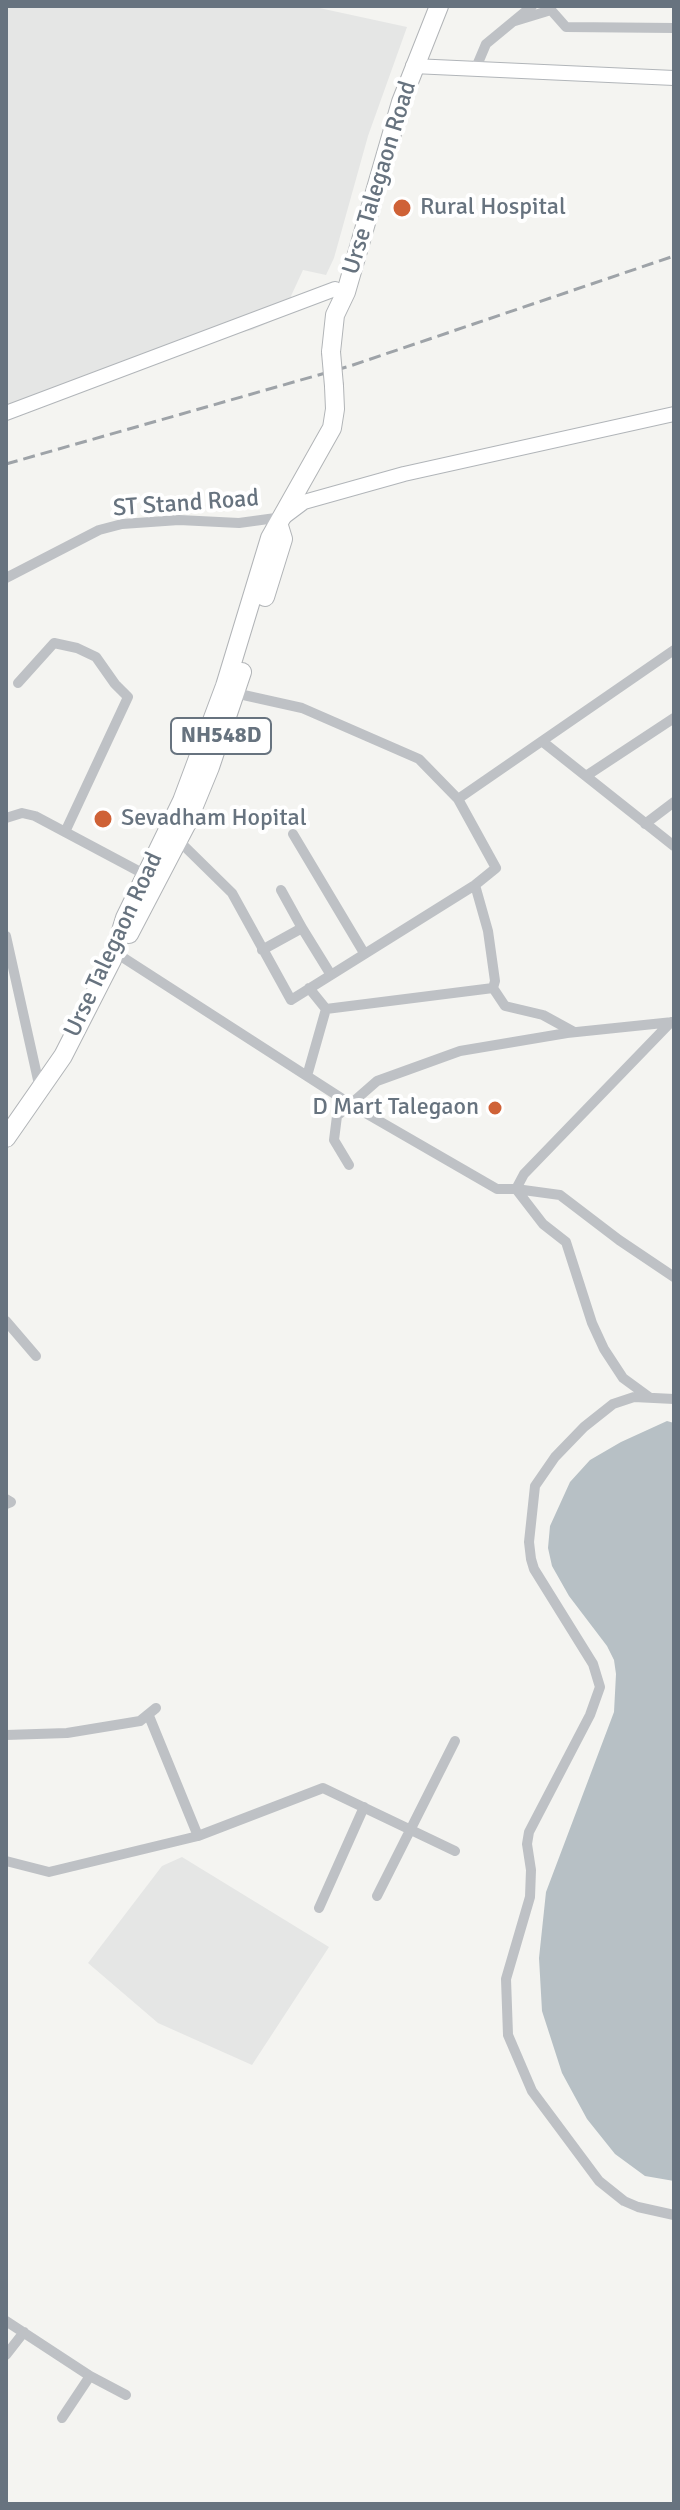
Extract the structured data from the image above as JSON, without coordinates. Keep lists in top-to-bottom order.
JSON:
{
  "streets": {
    "highway": ["Urse Talegaon Road", "NH548D"],
    "street": ["ST Stand Road"]
  },
  "crossings": [
    ["Urse Talegaon Road", "ST Stand Road"],
    ["Urse Talegaon Road", "NH548D"]
  ],
  "places": ["Rural Hospital", "Sevadham Hopital", "D Mart Talegaon"]
}
